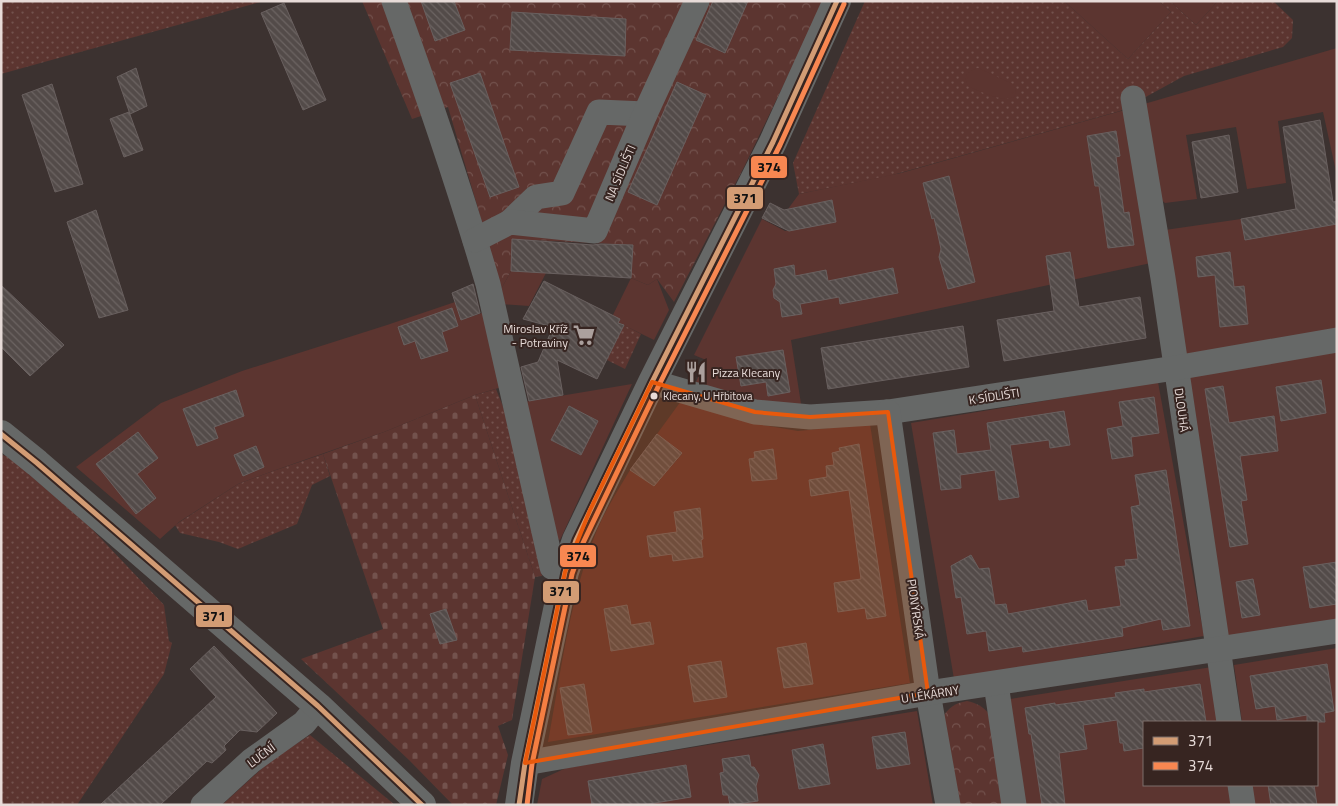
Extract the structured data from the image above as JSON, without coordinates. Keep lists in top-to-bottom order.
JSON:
{
  "streets": {
    "street": [
      "NA SÍDLIŠTI",
      "K SÍDLIŠTI",
      "DLOUHÁ",
      "PIONÝRSKÁ",
      "U LÉKÁRNY",
      "LUČNÍ"
    ]
  },
  "crossings": [
    ["K SÍDLIŠTI", "DLOUHÁ"],
    ["K SÍDLIŠTI", "PIONÝRSKÁ"],
    ["DLOUHÁ", "U LÉKÁRNY"],
    ["PIONÝRSKÁ", "U LÉKÁRNY"]
  ],
  "places": {
    "supermarket": ["Miroslav Kříž - Potraviny"],
    "restaurant": ["Pizza Klecany"],
    "other": ["Klecany, U Hřbitova"]
  },
  "lines": ["transit line 371", "transit line 374"],
  "legend": ["371", "374"]
}
